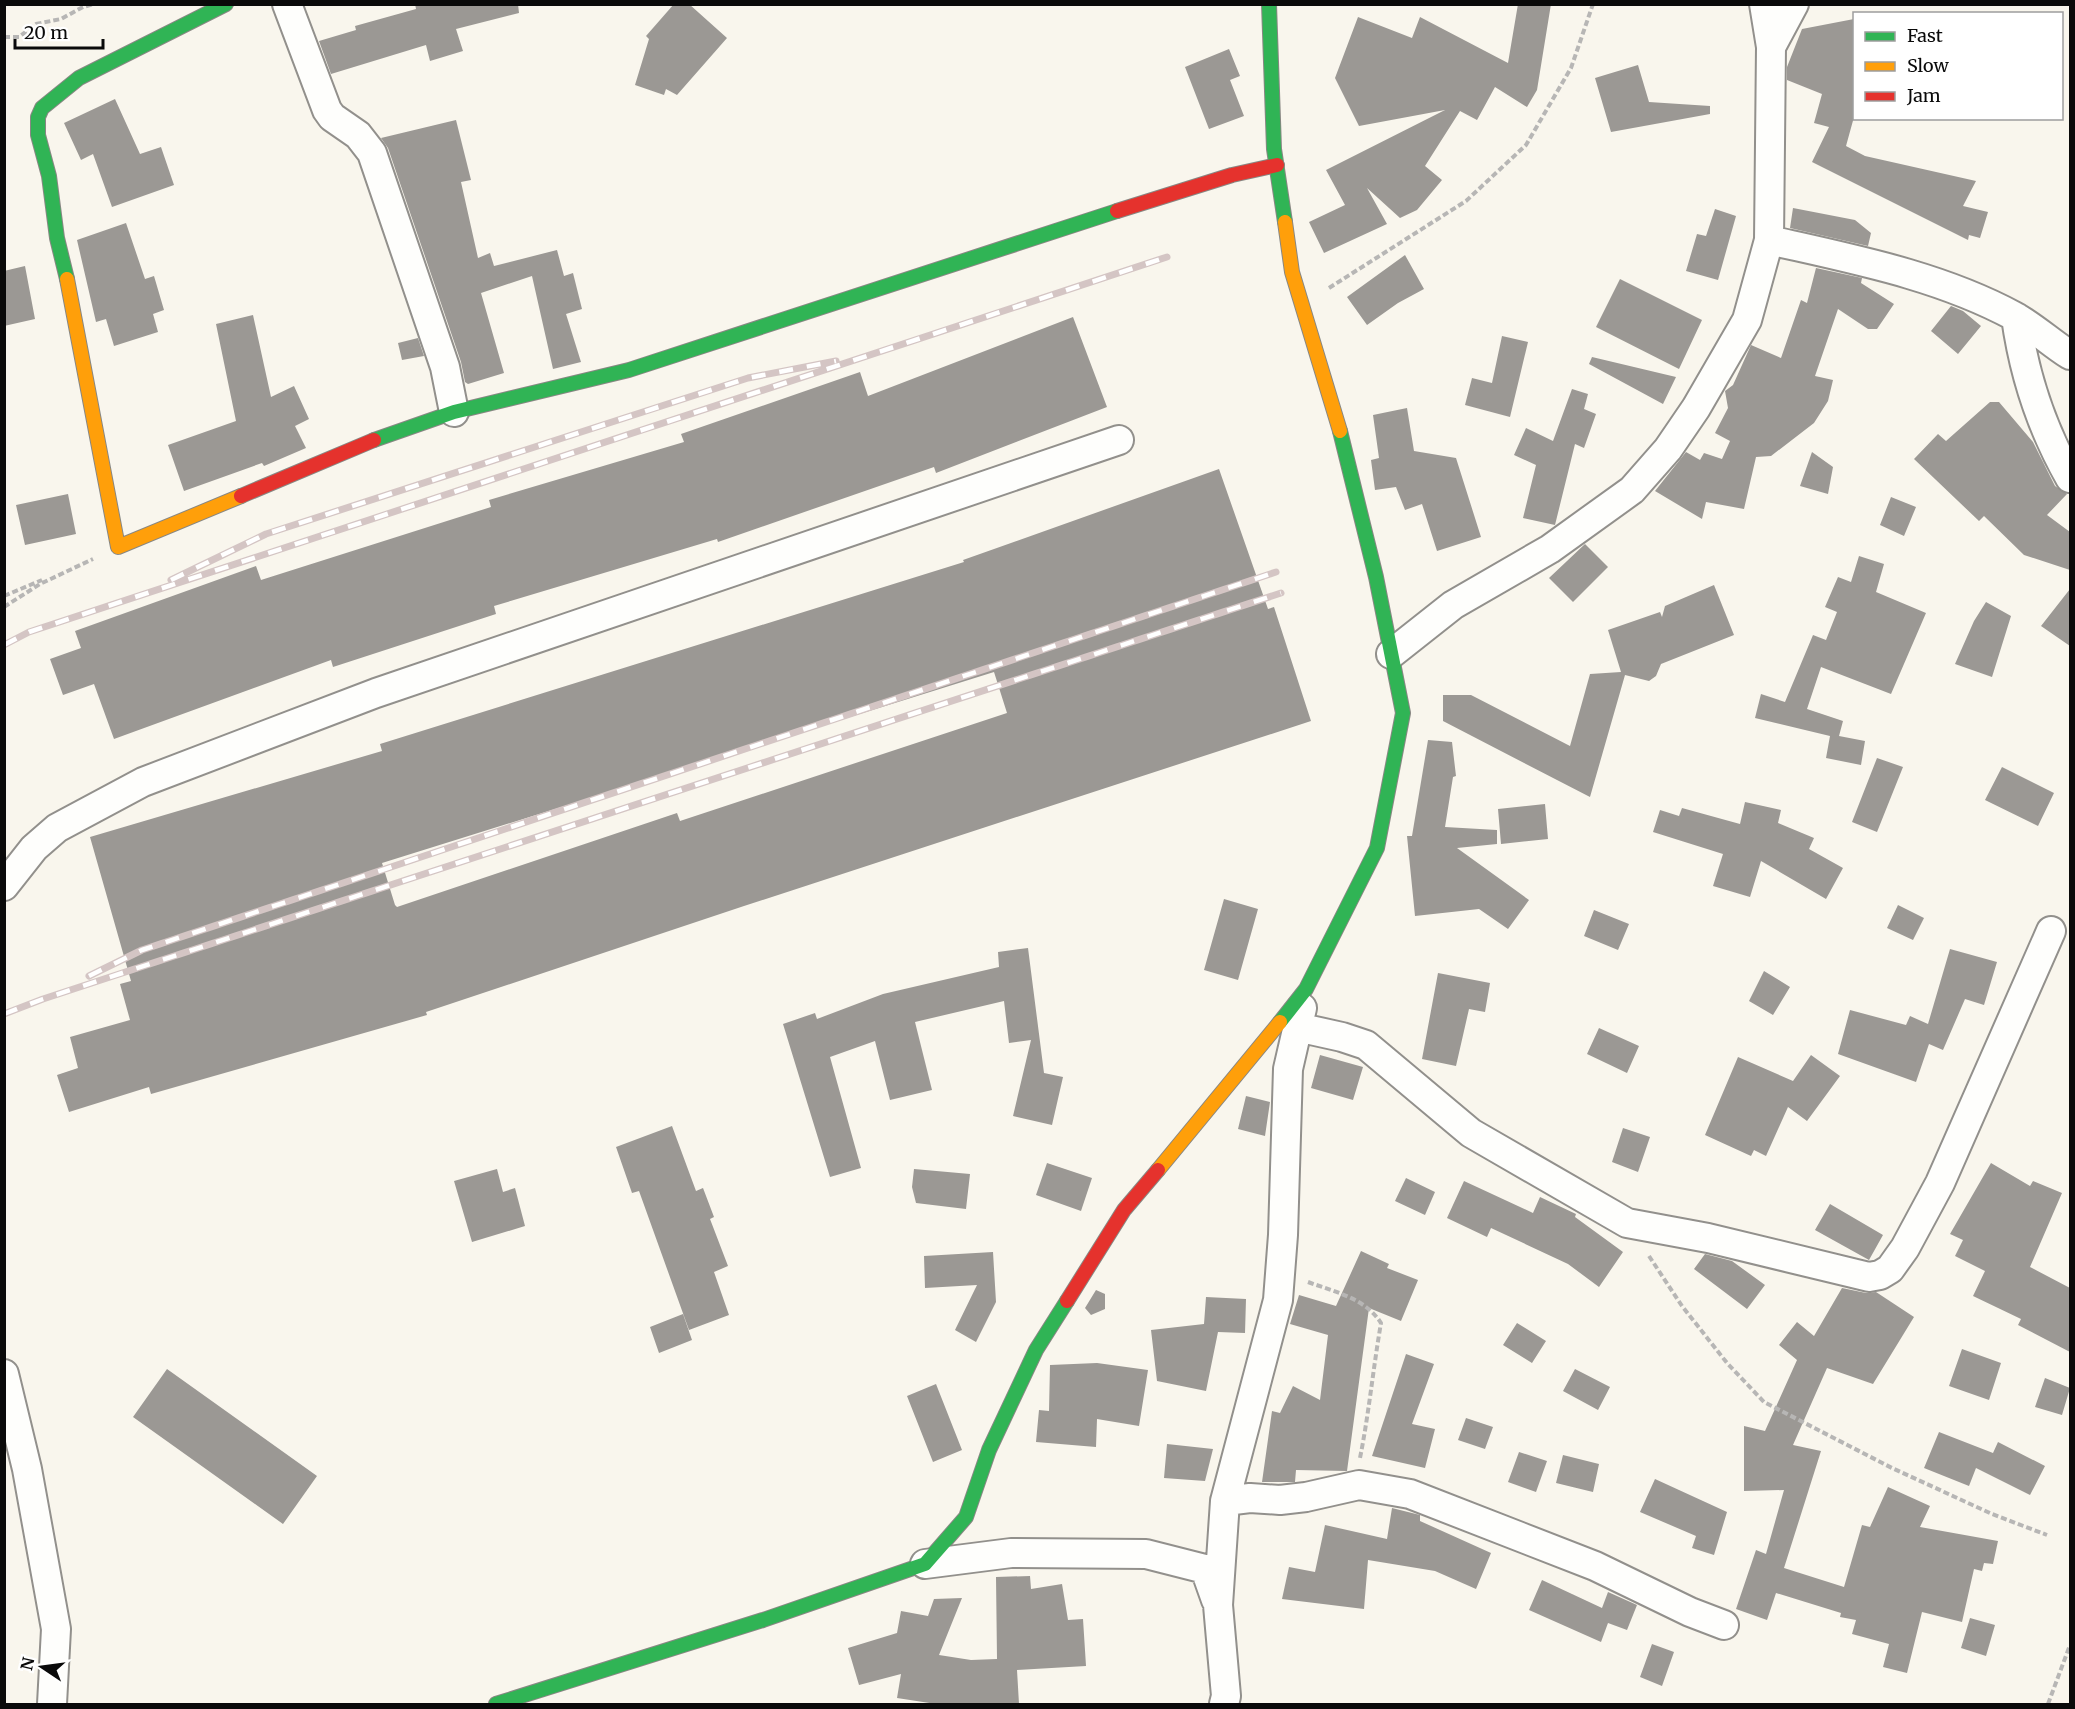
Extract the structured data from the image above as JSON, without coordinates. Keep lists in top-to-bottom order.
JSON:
{
  "legend": ["Fast", "Slow", "Jam"],
  "scale_bar": "20 m",
  "north": "left"
}
